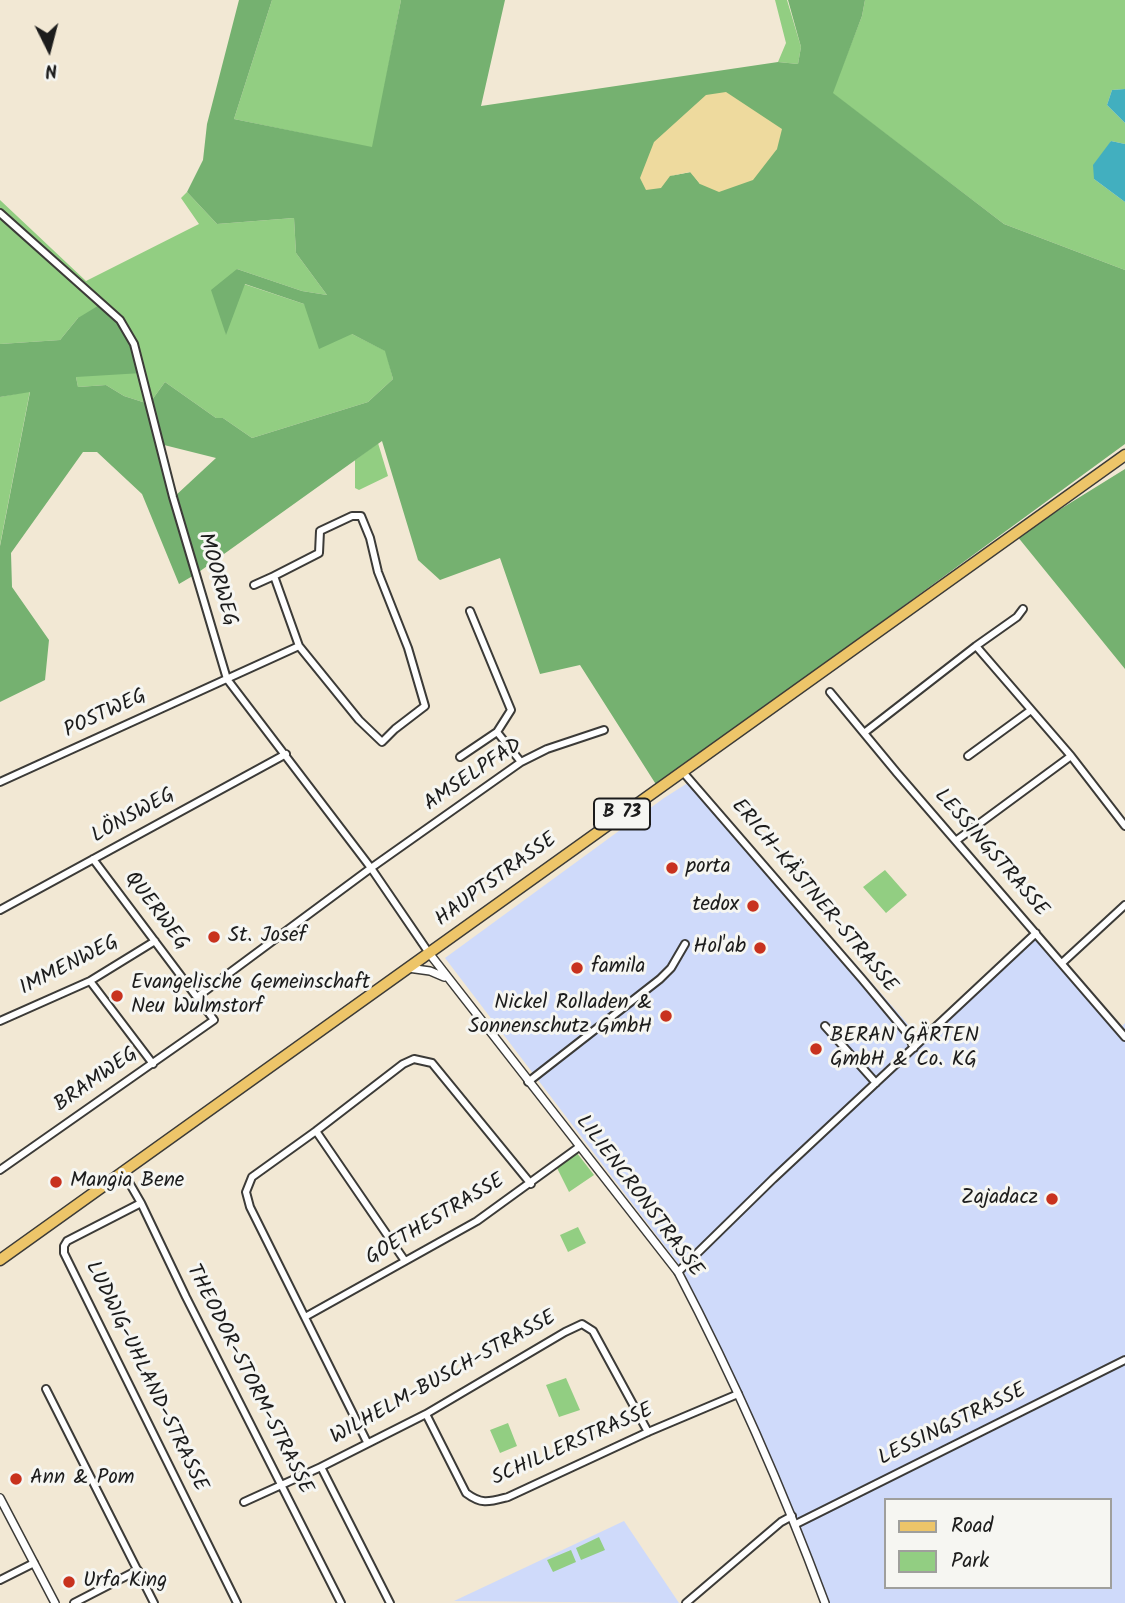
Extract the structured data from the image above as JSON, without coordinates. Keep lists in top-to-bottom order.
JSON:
{
  "streets": {
    "main road": ["B 73", "HAUPTSTRASSE"],
    "street": [
      "MOORWEG",
      "POSTWEG",
      "AMSELPFAD",
      "LÖNSWEG",
      "LESSINGSTRASSE",
      "ERICH-KÄSTNER-STRASSE",
      "QUERWEG",
      "IMMENWEG",
      "BRAMWEG",
      "LILIENCRONSTRASSE",
      "GOETHESTRASSE",
      "LUDWIG-UHLAND-STRASSE",
      "WILHELM-BUSCH-STRASSE",
      "THEODOR-STORM-STRASSE",
      "SCHILLERSTRASSE"
    ]
  },
  "crossings": [
    ["MOORWEG", "POSTWEG"],
    ["MOORWEG", "AMSELPFAD"],
    ["MOORWEG", "LÖNSWEG"],
    ["MOORWEG", "HAUPTSTRASSE"],
    ["MOORWEG", "LILIENCRONSTRASSE"],
    ["AMSELPFAD", "QUERWEG"],
    ["LÖNSWEG", "QUERWEG"],
    ["LESSINGSTRASSE", "LILIENCRONSTRASSE"],
    ["HAUPTSTRASSE", "ERICH-KÄSTNER-STRASSE"],
    ["HAUPTSTRASSE", "LILIENCRONSTRASSE"],
    ["HAUPTSTRASSE", "THEODOR-STORM-STRASSE"],
    ["QUERWEG", "IMMENWEG"],
    ["QUERWEG", "BRAMWEG"],
    ["LILIENCRONSTRASSE", "GOETHESTRASSE"],
    ["LILIENCRONSTRASSE", "SCHILLERSTRASSE"],
    ["LUDWIG-UHLAND-STRASSE", "THEODOR-STORM-STRASSE"],
    ["WILHELM-BUSCH-STRASSE", "THEODOR-STORM-STRASSE"],
    ["WILHELM-BUSCH-STRASSE", "SCHILLERSTRASSE"]
  ],
  "places": [
    "porta",
    "tedox",
    "St. Josef",
    "Hol'ab",
    "famila",
    "Evangelische Gemeinschaft Neu Wulmstorf",
    "Nickel Rolladen & Sonnenschutz GmbH",
    "BERAN GÄRTEN GmbH & Co. KG",
    "Mangia Bene",
    "Zajadacz",
    "Ann & Pom",
    "Urfa King"
  ],
  "legend": ["Road", "Park"],
  "north": "bottom"
}
